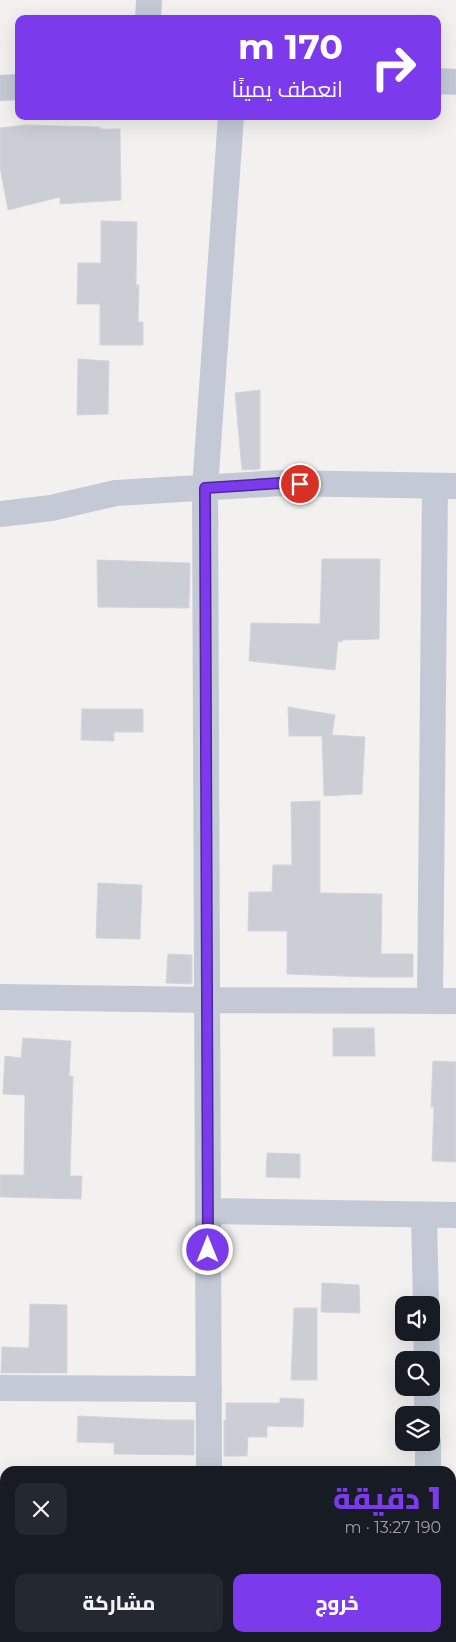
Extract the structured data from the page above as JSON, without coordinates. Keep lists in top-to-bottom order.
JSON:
{
  "page": {
    "turn": ["170 m", "انعطف يمينًا"],
    "heading": ["1 دقيقة", "190 m · 13:27"],
    "buttons": ["خروج", "مشاركة"]
  }
}
